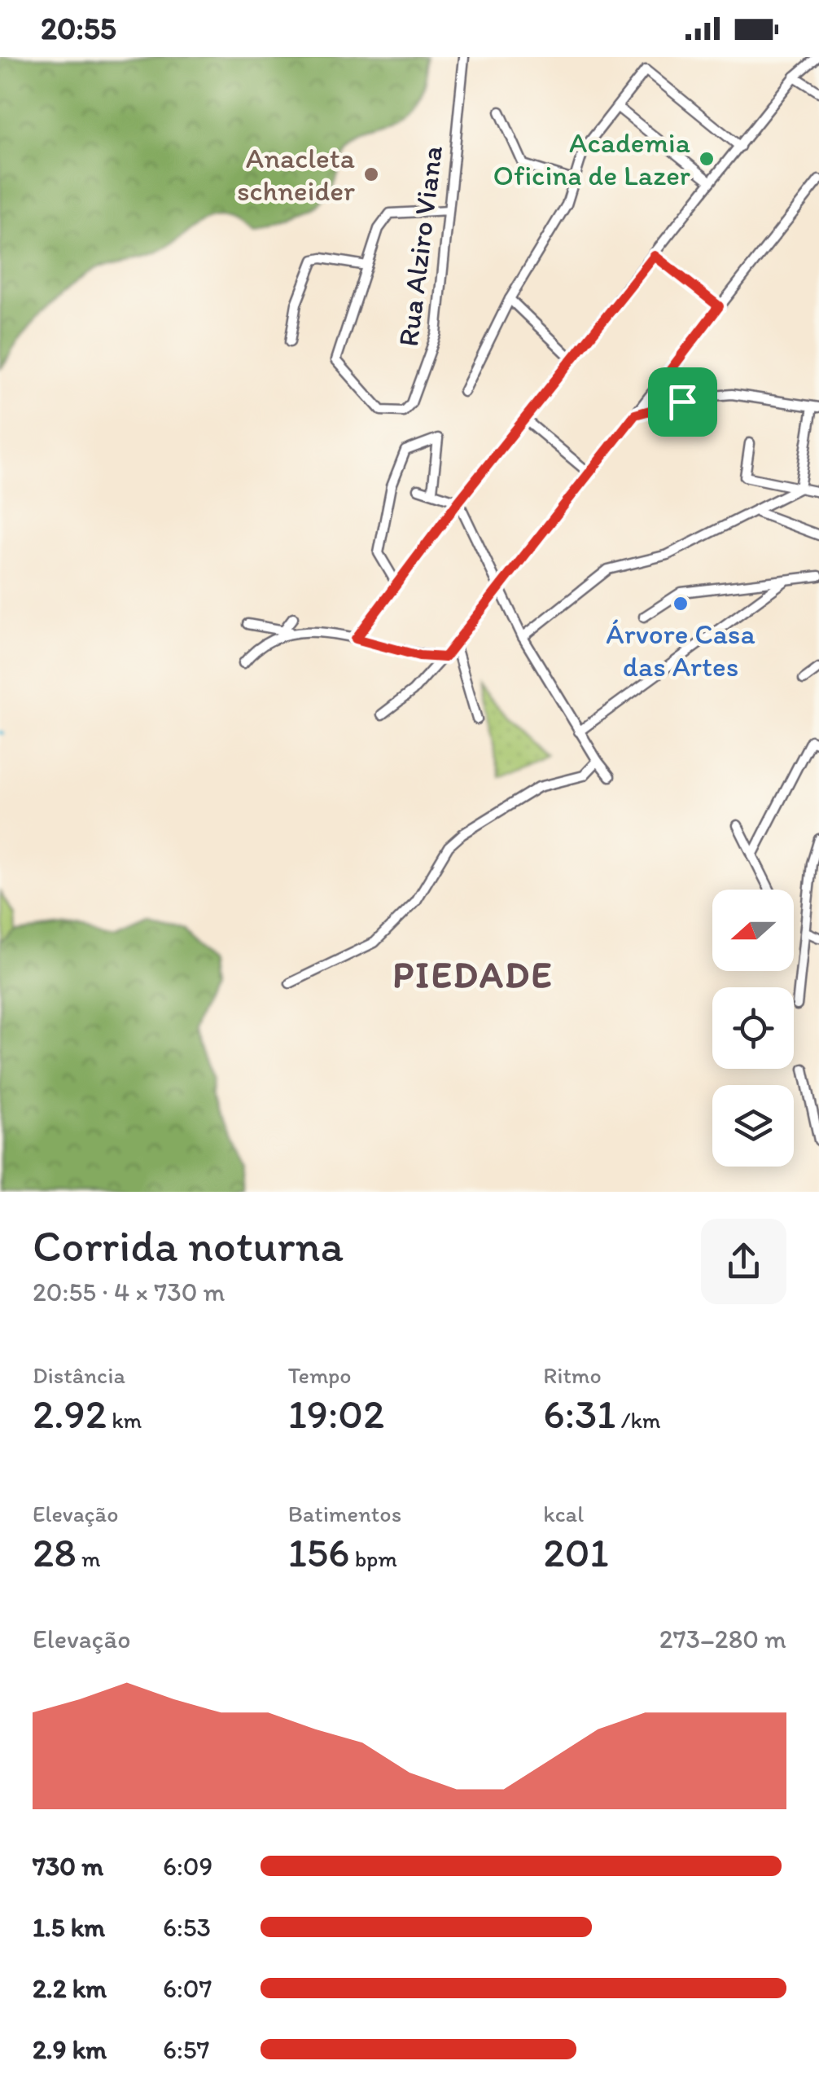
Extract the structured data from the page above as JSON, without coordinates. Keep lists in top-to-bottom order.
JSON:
{
  "streets": {
    "street": ["Rua Alziro Viana"]
  },
  "districts": ["PIEDADE"],
  "places": ["Academia Oficina de Lazer", "Anacleta schneider", "Árvore Casa das Artes"],
  "north": "left",
  "page": {
    "status": "20:55",
    "heading": ["Corrida noturna", "20:55 · 4 × 730 m"],
    "stats": [
      ["Distância", "2.92 km"],
      ["Tempo", "19:02"],
      ["Ritmo", "6:31 /km"],
      ["Elevação", "28 m"],
      ["Batimentos", "156 bpm"],
      ["kcal", "201"]
    ],
    "chart": ["Elevação", "273–280 m"],
    "list": [
      {
        "name": "730 m",
        "note": "6:09"
      },
      {
        "name": "1.5 km",
        "note": "6:53"
      },
      {
        "name": "2.2 km",
        "note": "6:07"
      },
      {
        "name": "2.9 km",
        "note": "6:57"
      }
    ]
  }
}
